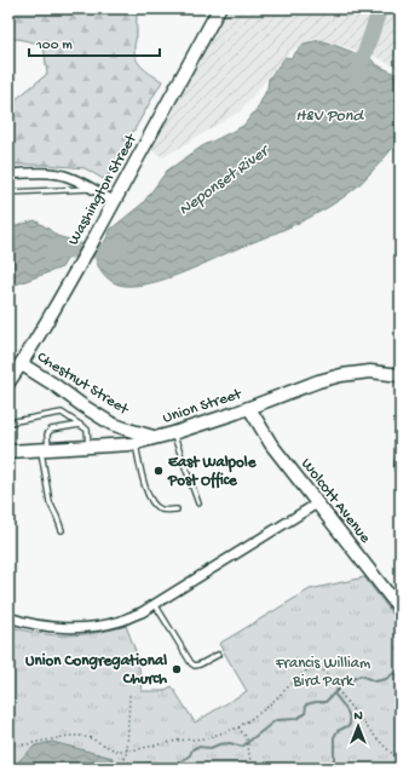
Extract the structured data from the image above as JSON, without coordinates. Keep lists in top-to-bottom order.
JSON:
{
  "streets": {
    "main road": [
      "Washington Street",
      "Chestnut Street",
      "Union Street",
      "Wolcott Avenue"
    ]
  },
  "crossings": [
    ["Washington Street", "Chestnut Street"],
    ["Chestnut Street", "Union Street"],
    ["Union Street", "Wolcott Avenue"]
  ],
  "water": ["H&V Pond", "Neponset River"],
  "parks": ["Francis William Bird Park"],
  "places": ["East Walpole Post Office", "Union Congregational Church"],
  "scale_bar": "100 m",
  "north": "top"
}
